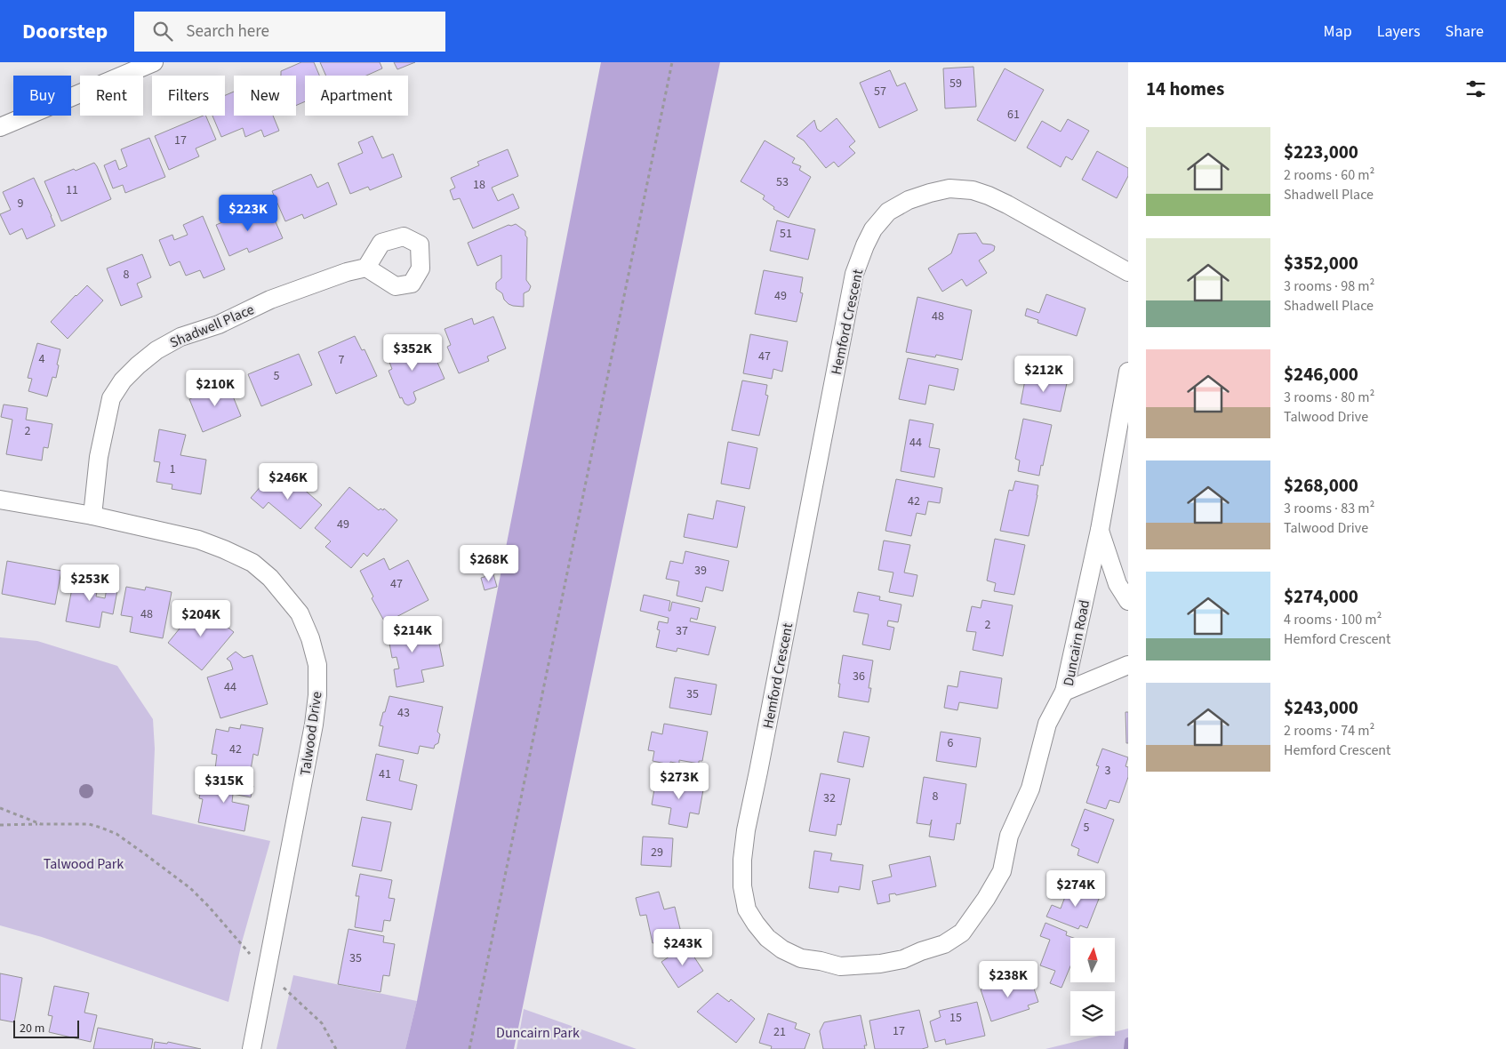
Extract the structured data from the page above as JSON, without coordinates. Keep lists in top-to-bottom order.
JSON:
{
  "streets": {
    "street": [
      "Hemford Crescent",
      "Shadwell Place",
      "Duncairn Road",
      "Talwood Drive"
    ]
  },
  "crossings": [
    ["Hemford Crescent", "Duncairn Road"],
    ["Shadwell Place", "Talwood Drive"]
  ],
  "parks": ["Talwood Park", "Duncairn Park"],
  "house_numbers": [
    "59",
    "57",
    "61",
    "17",
    "53",
    "18",
    "11",
    "9",
    "51",
    "8",
    "49",
    "48",
    "47",
    "4",
    "7",
    "5",
    "2",
    "44",
    "1",
    "42",
    "49",
    "39",
    "47",
    "48",
    "2",
    "37",
    "36",
    "44",
    "35",
    "43",
    "6",
    "42",
    "3",
    "41",
    "8",
    "32",
    "5",
    "29",
    "35",
    "15",
    "17",
    "21"
  ],
  "scale_bar": "20 m",
  "north": "top",
  "page": {
    "header": "Doorstep",
    "search": "Search here",
    "nav": ["Map", "Layers", "Share"],
    "heading": "14 homes",
    "chip": [
      "Buy",
      "Rent",
      "Filters",
      "New",
      "Apartment"
    ],
    "list": [
      {
        "name": "$223,000",
        "note": "2 rooms · 60 m² · Shadwell Place"
      },
      {
        "name": "$352,000",
        "note": "3 rooms · 98 m² · Shadwell Place"
      },
      {
        "name": "$246,000",
        "note": "3 rooms · 80 m² · Talwood Drive"
      },
      {
        "name": "$268,000",
        "note": "3 rooms · 83 m² · Talwood Drive"
      },
      {
        "name": "$274,000",
        "note": "4 rooms · 100 m² · Hemford Crescent"
      },
      {
        "name": "$243,000",
        "note": "2 rooms · 74 m² · Hemford Crescent"
      }
    ],
    "price": [
      "$223K",
      "$352K",
      "$212K",
      "$210K",
      "$246K",
      "$268K",
      "$253K",
      "$204K",
      "$214K",
      "$273K",
      "$315K",
      "$274K",
      "$243K",
      "$238K"
    ],
    "scale": "20 m"
  }
}
